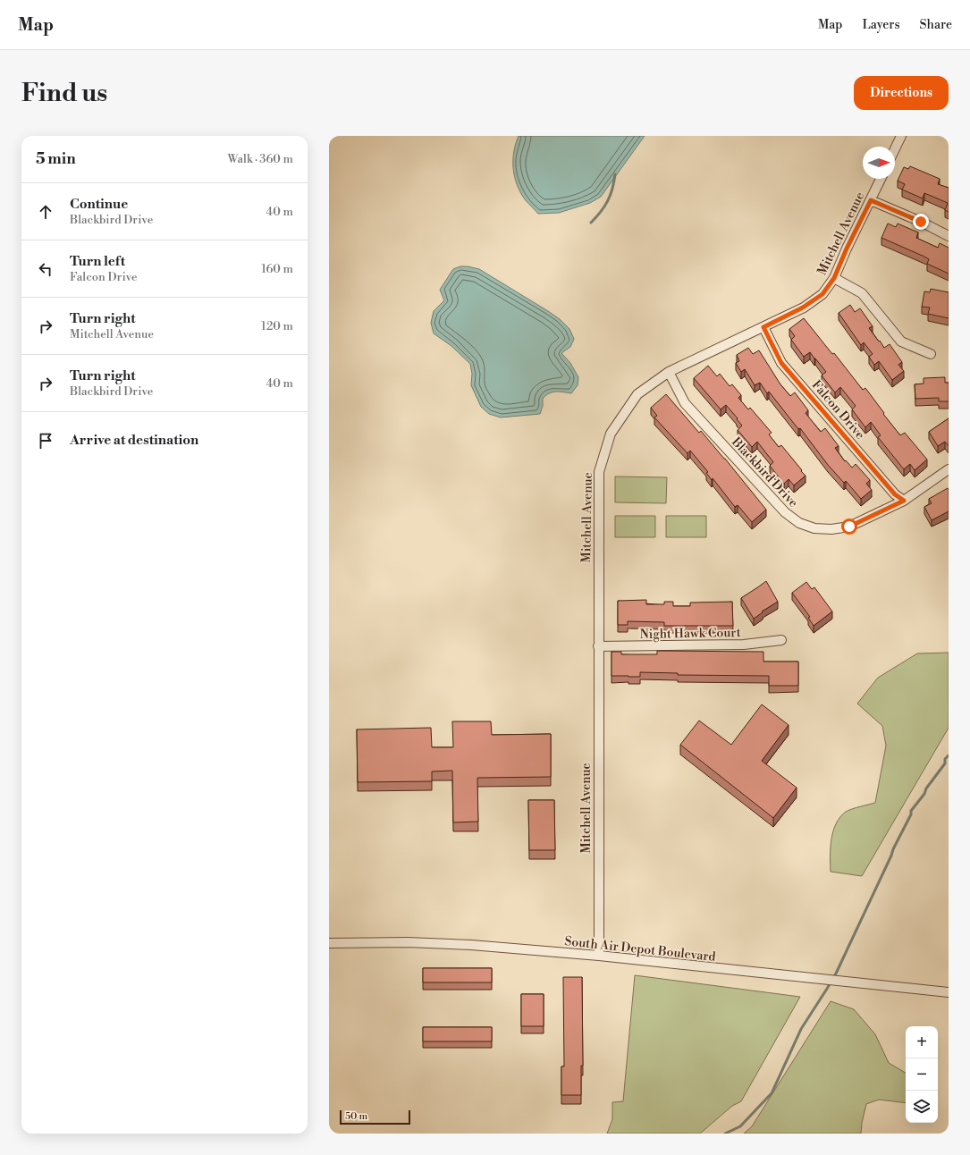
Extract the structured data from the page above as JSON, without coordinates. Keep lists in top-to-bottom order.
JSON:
{
  "streets": {
    "street": [
      "Mitchell Avenue",
      "Falcon Drive",
      "Blackbird Drive",
      "Night Hawk Court",
      "South Air Depot Boulevard"
    ]
  },
  "crossings": [
    ["Mitchell Avenue", "Falcon Drive"],
    ["Mitchell Avenue", "Blackbird Drive"],
    ["Mitchell Avenue", "Night Hawk Court"],
    ["Mitchell Avenue", "South Air Depot Boulevard"],
    ["Falcon Drive", "Blackbird Drive"]
  ],
  "scale_bar": "50 m",
  "north": "right",
  "page": {
    "header": "Map",
    "nav": ["Map", "Layers", "Share"],
    "buttons": "Directions",
    "title": "Find us",
    "heading": ["5 min", "Walk · 360 m"],
    "list": [
      ["Continue", "Blackbird Drive", "40 m"],
      ["Turn left", "Falcon Drive", "160 m"],
      ["Turn right", "Mitchell Avenue", "120 m"],
      ["Turn right", "Blackbird Drive", "40 m"],
      "Arrive at destination"
    ],
    "map_buttons": ["+", "−"],
    "scale": "50 m"
  }
}
